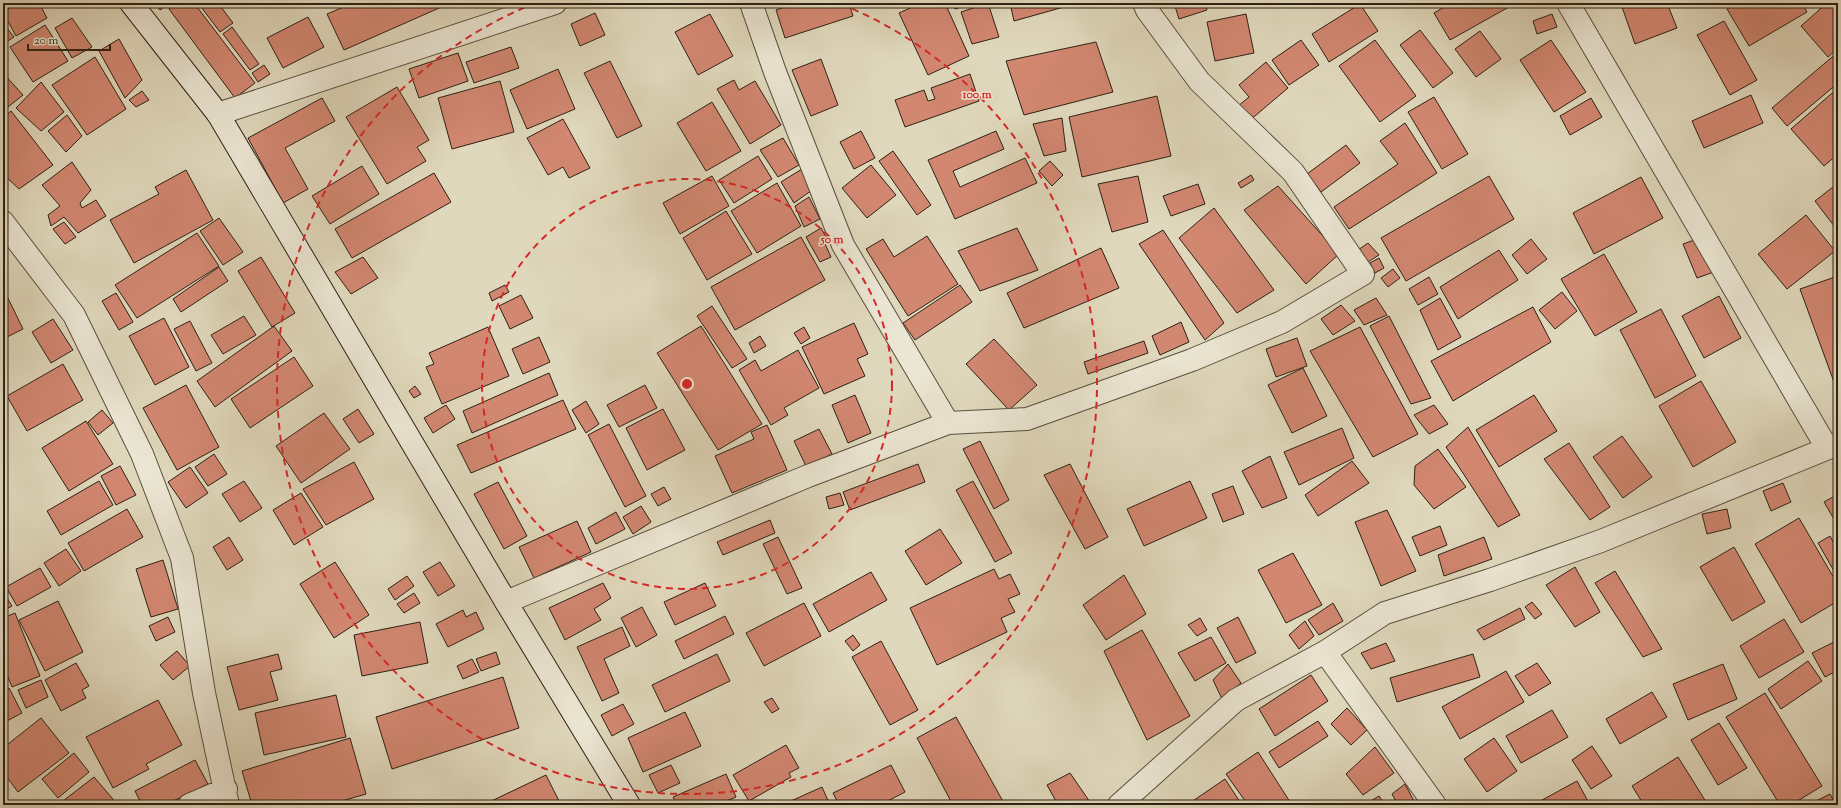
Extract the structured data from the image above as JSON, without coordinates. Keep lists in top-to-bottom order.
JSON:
{
  "scale_bar": "20 m",
  "rings": ["100 m", "50 m"]
}
